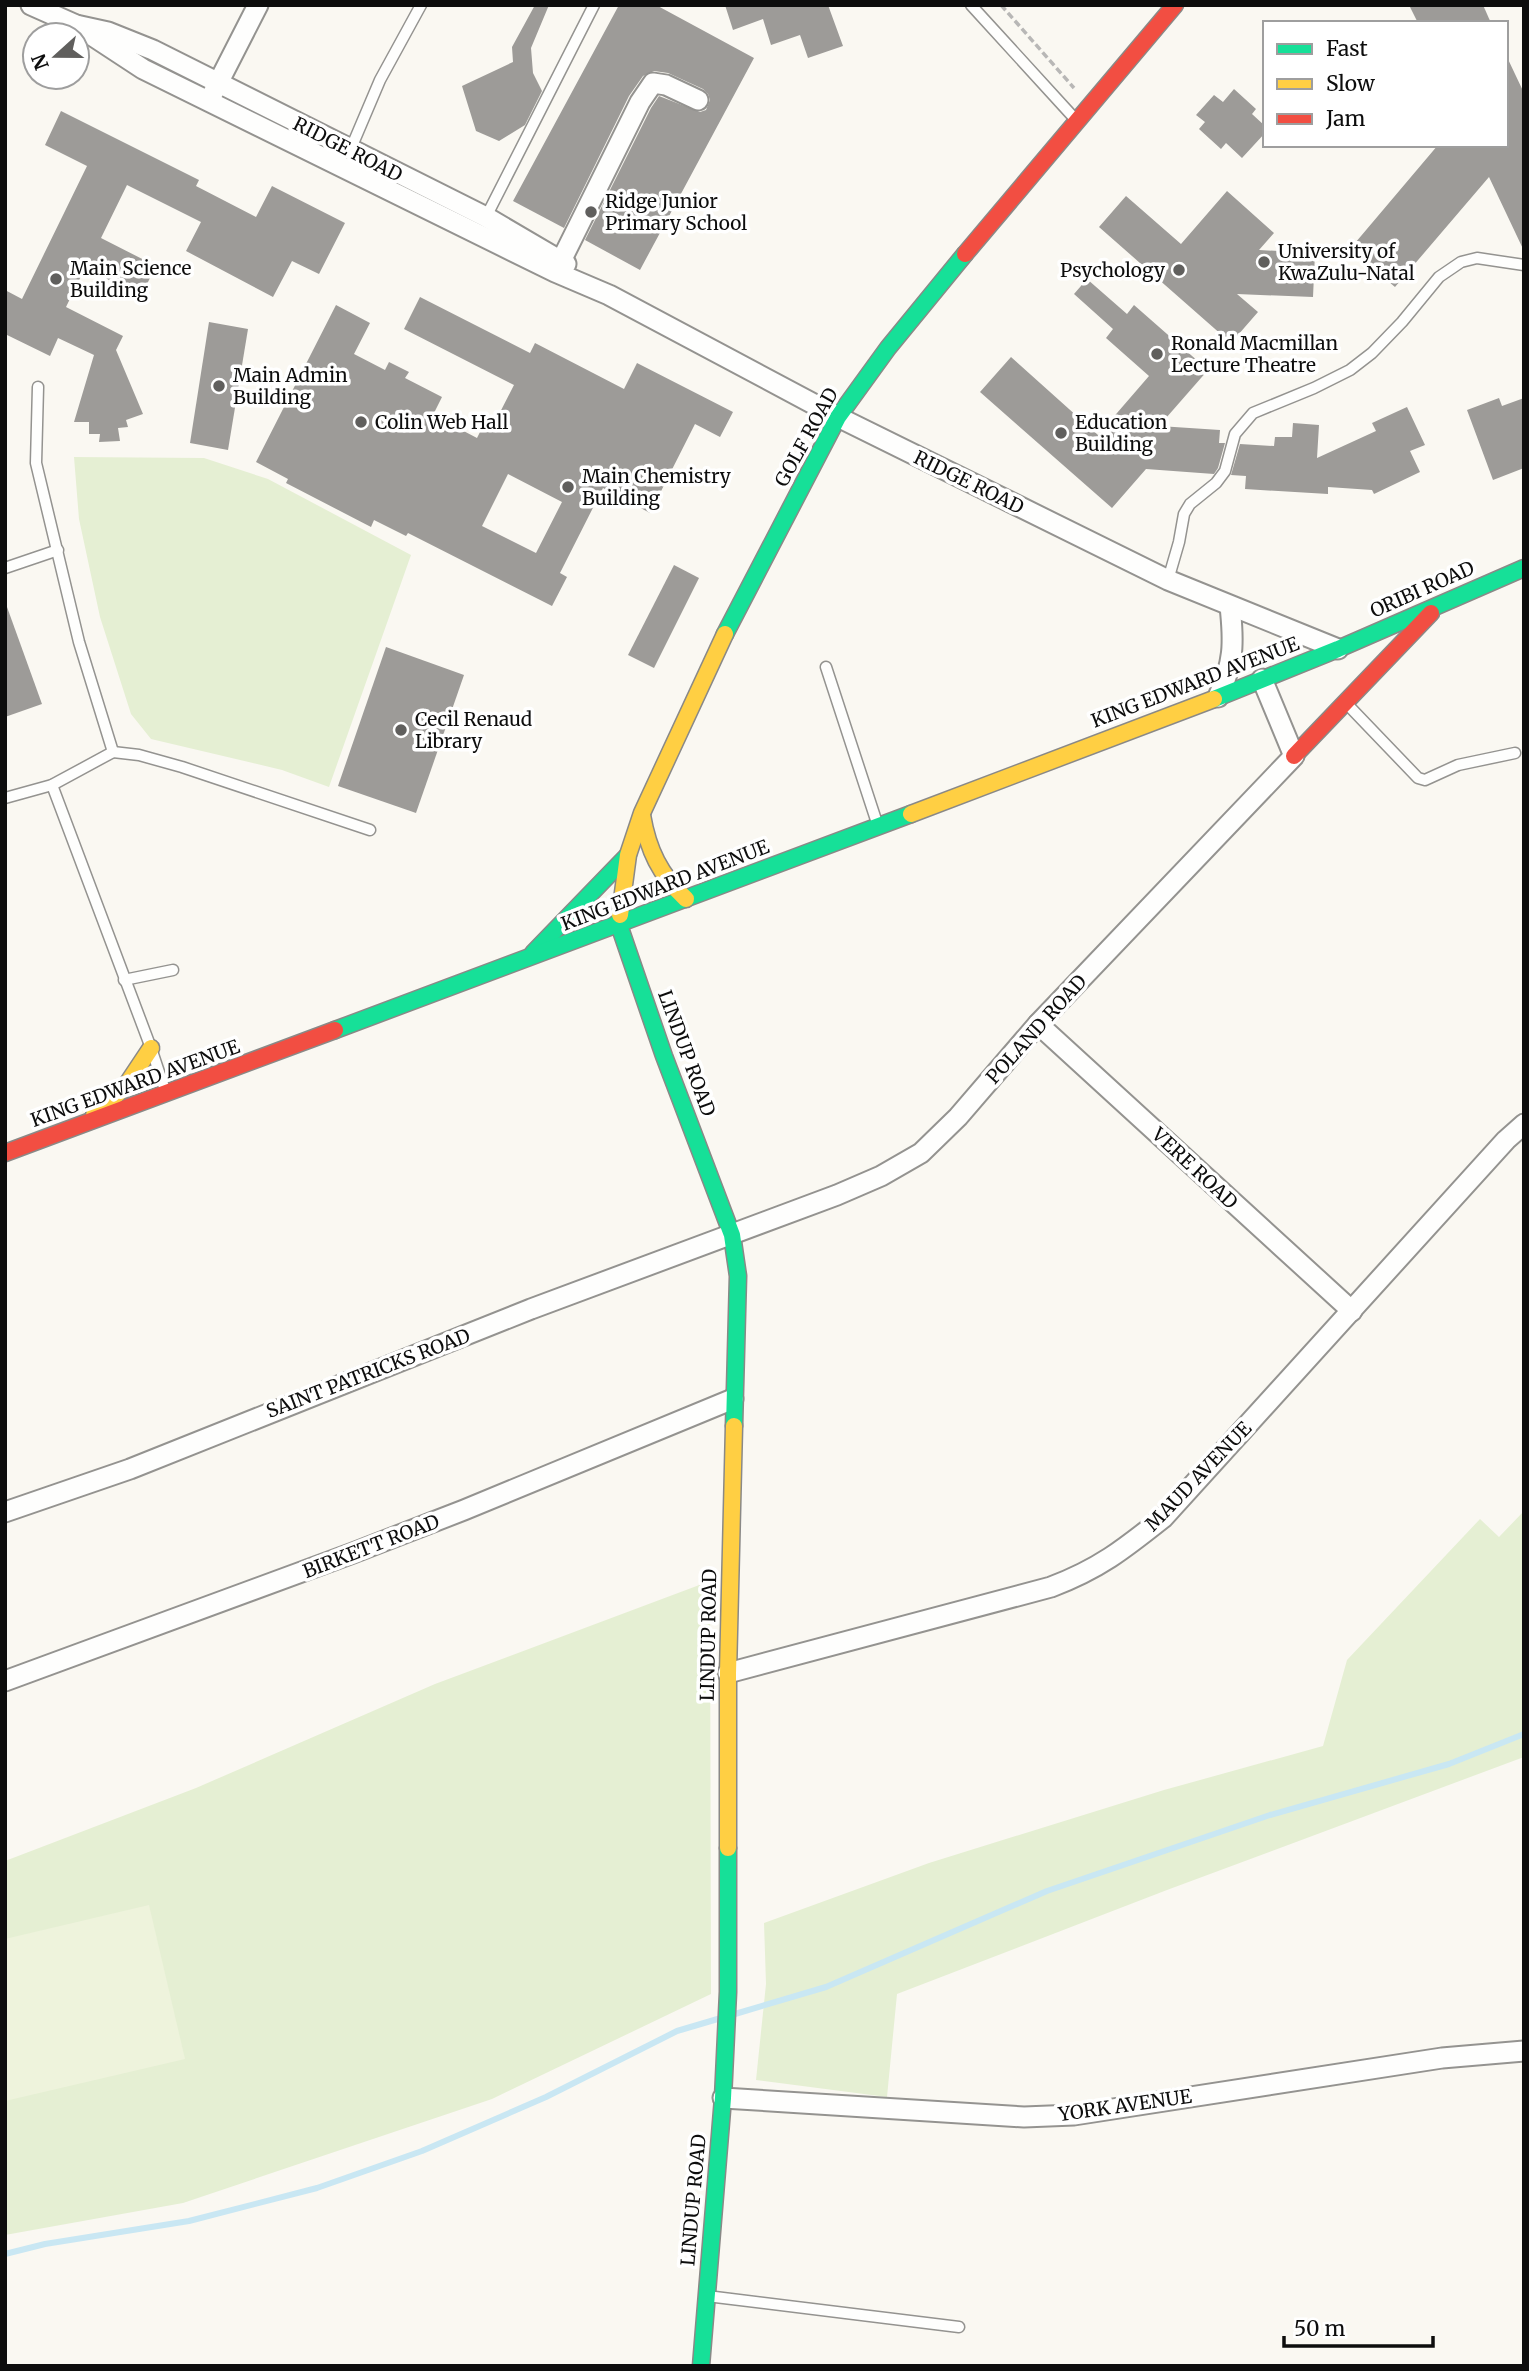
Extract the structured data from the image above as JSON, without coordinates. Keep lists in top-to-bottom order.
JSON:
{
  "streets": {
    "street": [
      "RIDGE ROAD",
      "GOLF ROAD",
      "ORIBI ROAD",
      "KING EDWARD AVENUE",
      "POLAND ROAD",
      "LINDUP ROAD",
      "VERE ROAD",
      "SAINT PATRICKS ROAD",
      "MAUD AVENUE",
      "BIRKETT ROAD",
      "YORK AVENUE"
    ]
  },
  "crossings": [
    ["RIDGE ROAD", "GOLF ROAD"],
    ["RIDGE ROAD", "ORIBI ROAD"],
    ["RIDGE ROAD", "KING EDWARD AVENUE"],
    ["GOLF ROAD", "KING EDWARD AVENUE"],
    ["GOLF ROAD", "LINDUP ROAD"],
    ["ORIBI ROAD", "KING EDWARD AVENUE"],
    ["KING EDWARD AVENUE", "LINDUP ROAD"],
    ["POLAND ROAD", "LINDUP ROAD"],
    ["POLAND ROAD", "VERE ROAD"],
    ["POLAND ROAD", "SAINT PATRICKS ROAD"],
    ["LINDUP ROAD", "SAINT PATRICKS ROAD"],
    ["LINDUP ROAD", "MAUD AVENUE"],
    ["LINDUP ROAD", "BIRKETT ROAD"],
    ["LINDUP ROAD", "YORK AVENUE"],
    ["VERE ROAD", "MAUD AVENUE"]
  ],
  "places": [
    "Ridge Junior Primary School",
    "University of KwaZulu-Natal",
    "Psychology",
    "Main Science Building",
    "Ronald Macmillan Lecture Theatre",
    "Main Admin Building",
    "Colin Web Hall",
    "Education Building",
    "Main Chemistry Building",
    "Cecil Renaud Library"
  ],
  "legend": ["Fast", "Slow", "Jam"],
  "scale_bar": "50 m",
  "north": "left"
}
